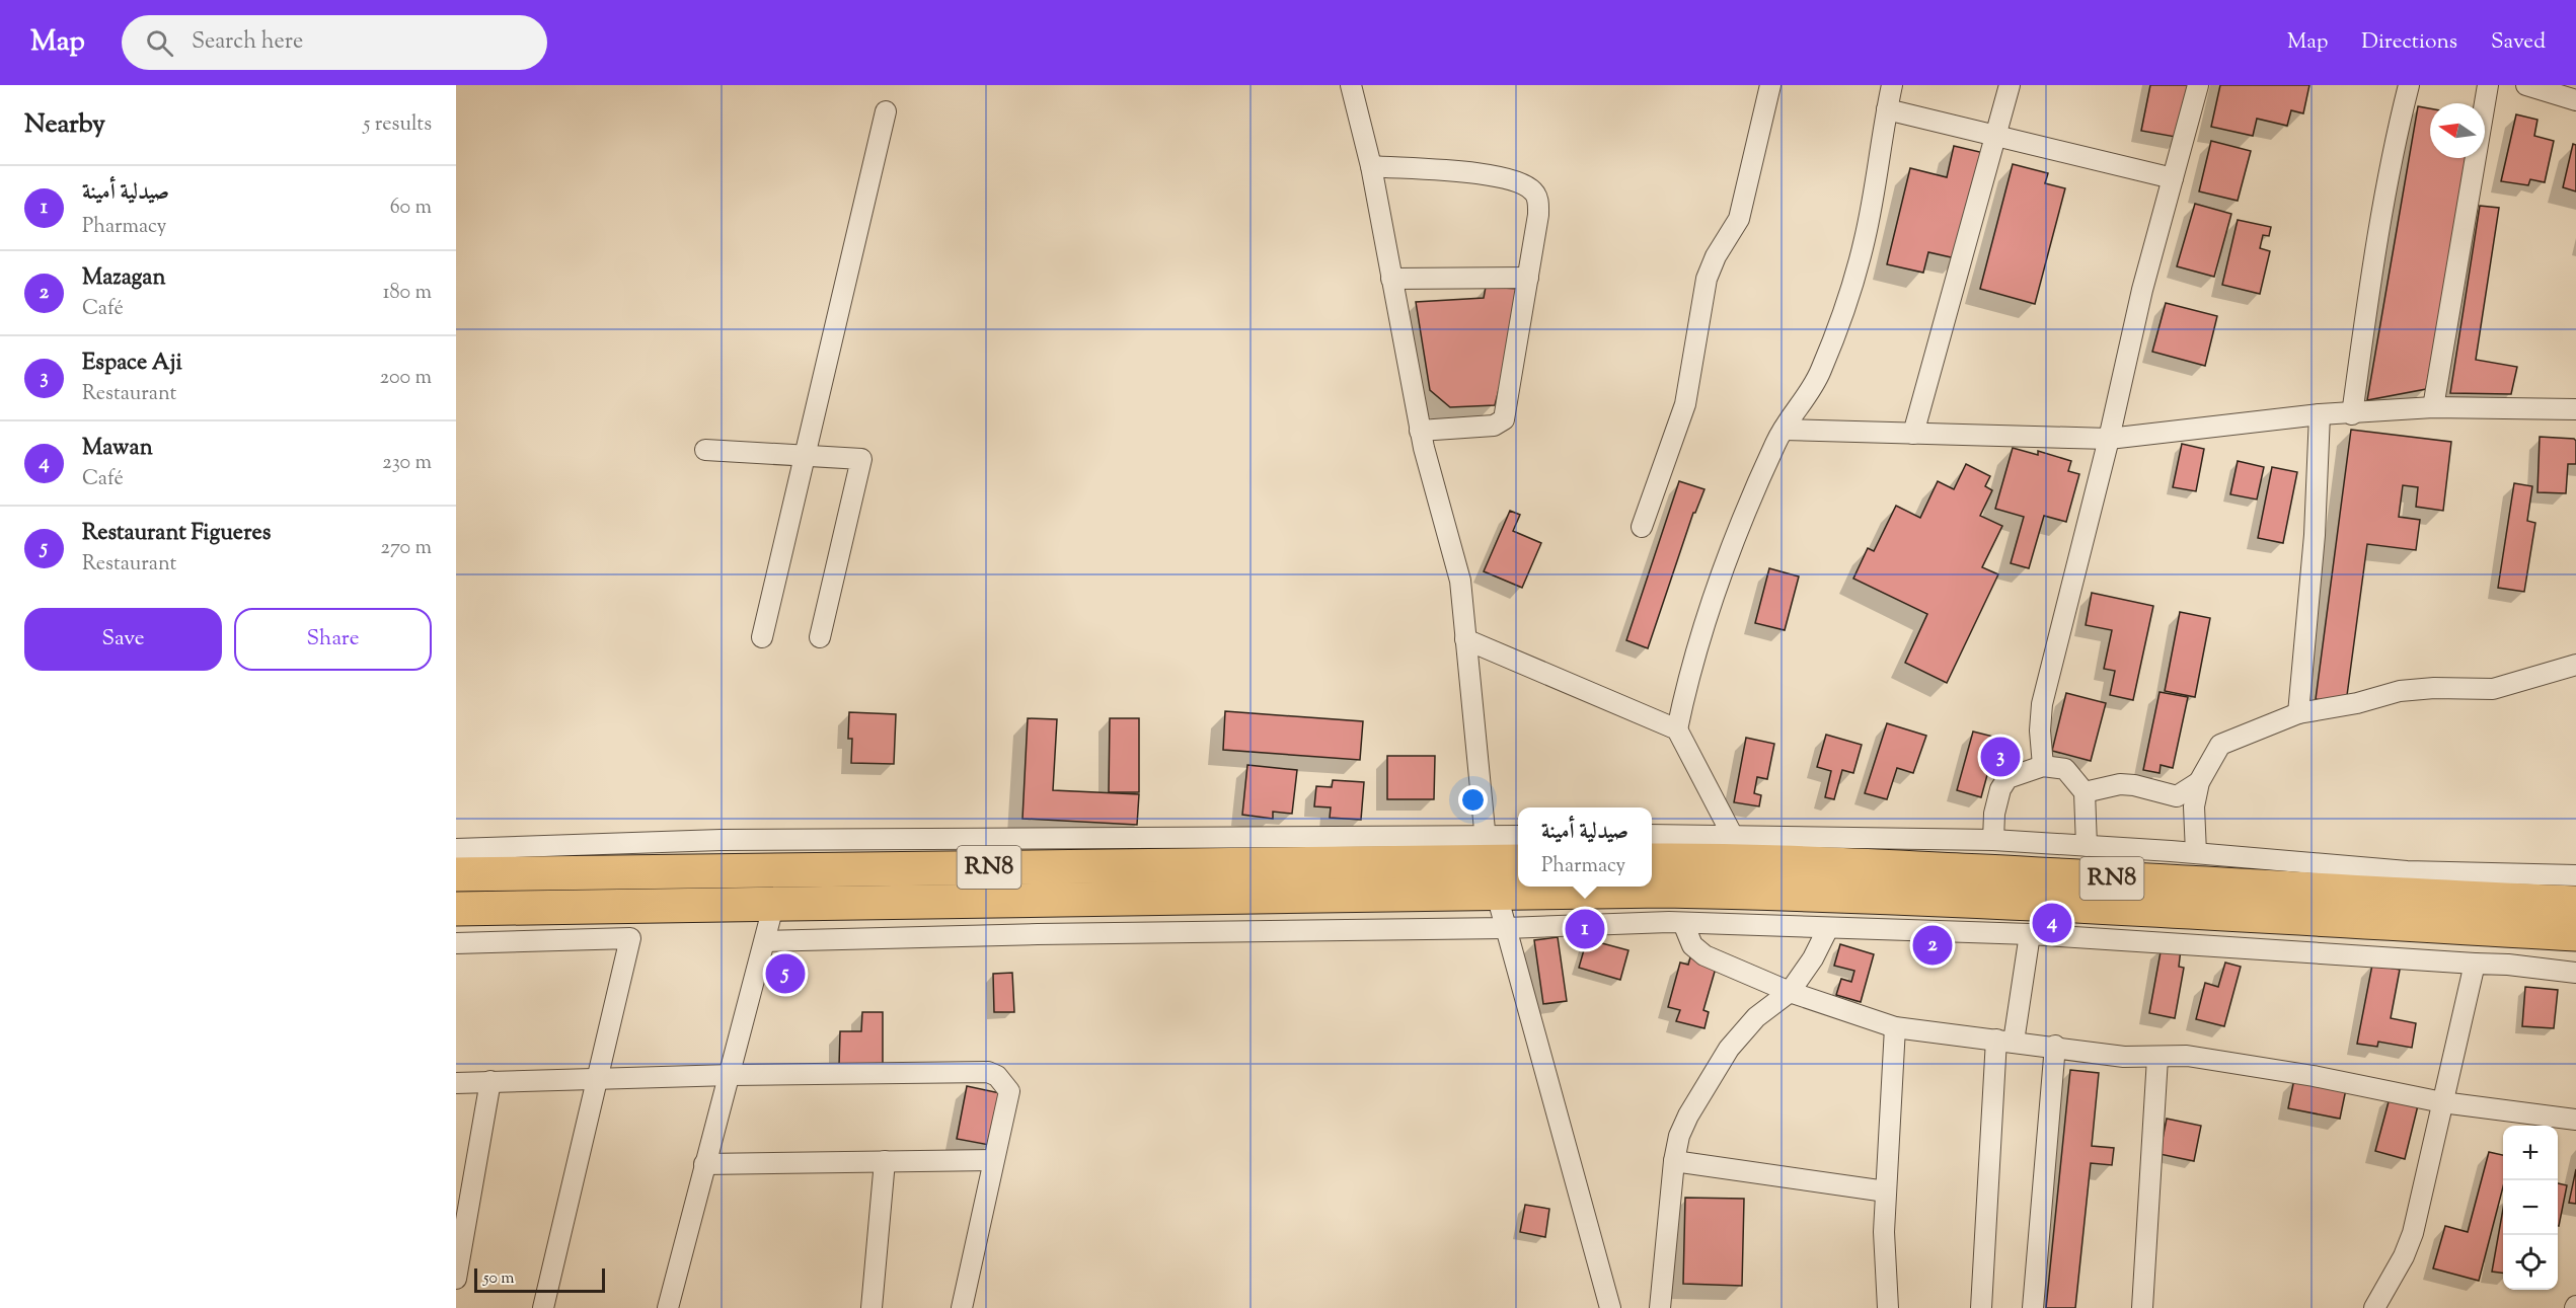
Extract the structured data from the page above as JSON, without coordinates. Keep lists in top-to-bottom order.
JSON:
{
  "streets": {
    "highway": ["RN8"]
  },
  "scale_bar": "50 m",
  "north": "left",
  "page": {
    "header": "Map",
    "search": "Search here",
    "nav": ["Map", "Directions", "Saved"],
    "heading": ["Nearby", "5 results"],
    "list": [
      {
        "mark": "1",
        "name": "صيدلية أمينة",
        "note": "Pharmacy",
        "value": "60 m"
      },
      {
        "mark": "2",
        "name": "Mazagan",
        "note": "Café",
        "value": "180 m"
      },
      {
        "mark": "3",
        "name": "Espace Aji",
        "note": "Restaurant",
        "value": "200 m"
      },
      {
        "mark": "4",
        "name": "Mawan",
        "note": "Café",
        "value": "230 m"
      },
      {
        "mark": "5",
        "name": "Restaurant Figueres",
        "note": "Restaurant",
        "value": "270 m"
      }
    ],
    "buttons": ["Save", "Share"],
    "pins": [
      "3",
      "4",
      "1",
      "2",
      "5"
    ],
    "popup": ["صيدلية أمينة", "Pharmacy"],
    "map_buttons": ["+", "−"],
    "scale": "50 m"
  }
}
